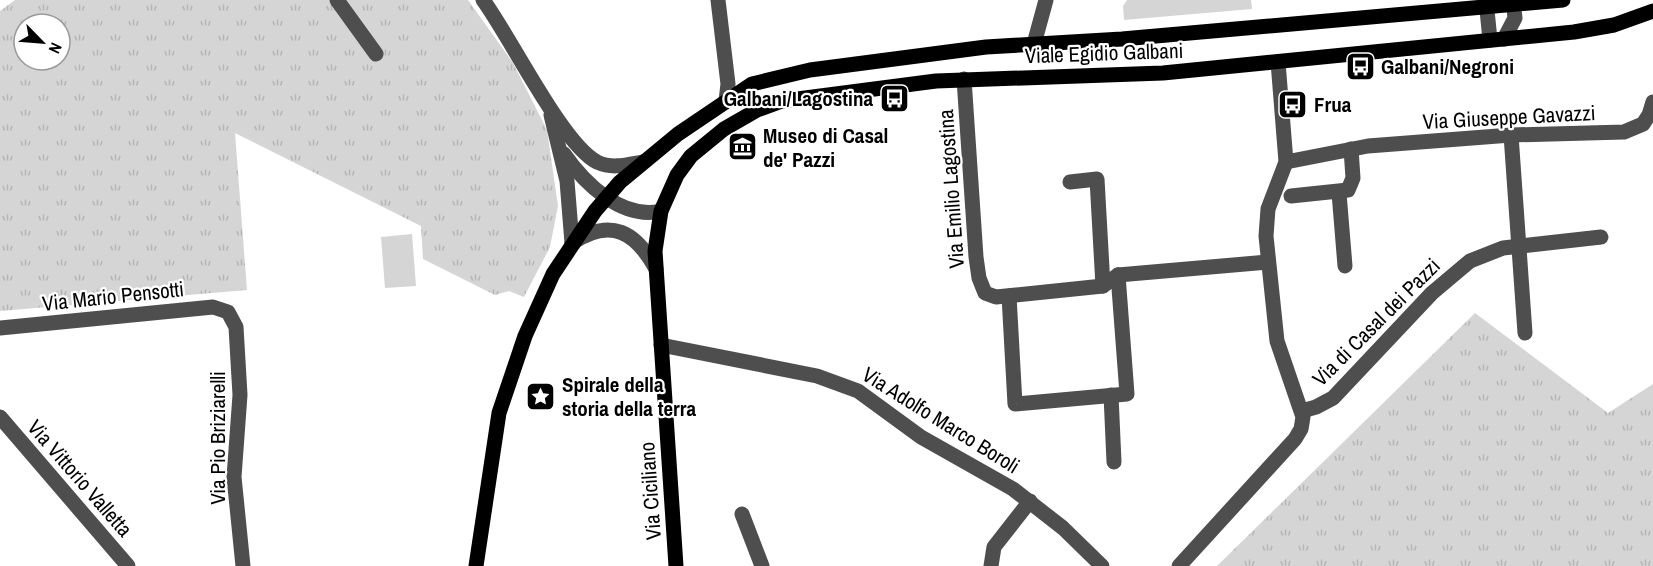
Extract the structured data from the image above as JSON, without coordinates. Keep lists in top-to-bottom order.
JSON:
{
  "streets": {
    "main road": ["Viale Egidio Galbani", "Via Ciciliano"],
    "street": [
      "Via Giuseppe Gavazzi",
      "Via Emilio Lagostina",
      "Via Mario Pensotti",
      "Via di Casal dei Pazzi",
      "Via Adolfo Marco Boroli",
      "Via Pio Briziarelli",
      "Via Vittorio Valletta"
    ]
  },
  "crossings": [
    ["Viale Egidio Galbani", "Via Emilio Lagostina"],
    ["Viale Egidio Galbani", "Via Ciciliano"],
    ["Via Mario Pensotti", "Via Pio Briziarelli"],
    ["Via Adolfo Marco Boroli", "Via Ciciliano"]
  ],
  "places": {
    "bus stop": ["Galbani/Negroni", "Galbani/Lagostina", "Frua"],
    "museum": ["Museo di Casal de' Pazzi"],
    "place": ["Spirale della storia della terra"]
  },
  "north": "bottom right"
}
